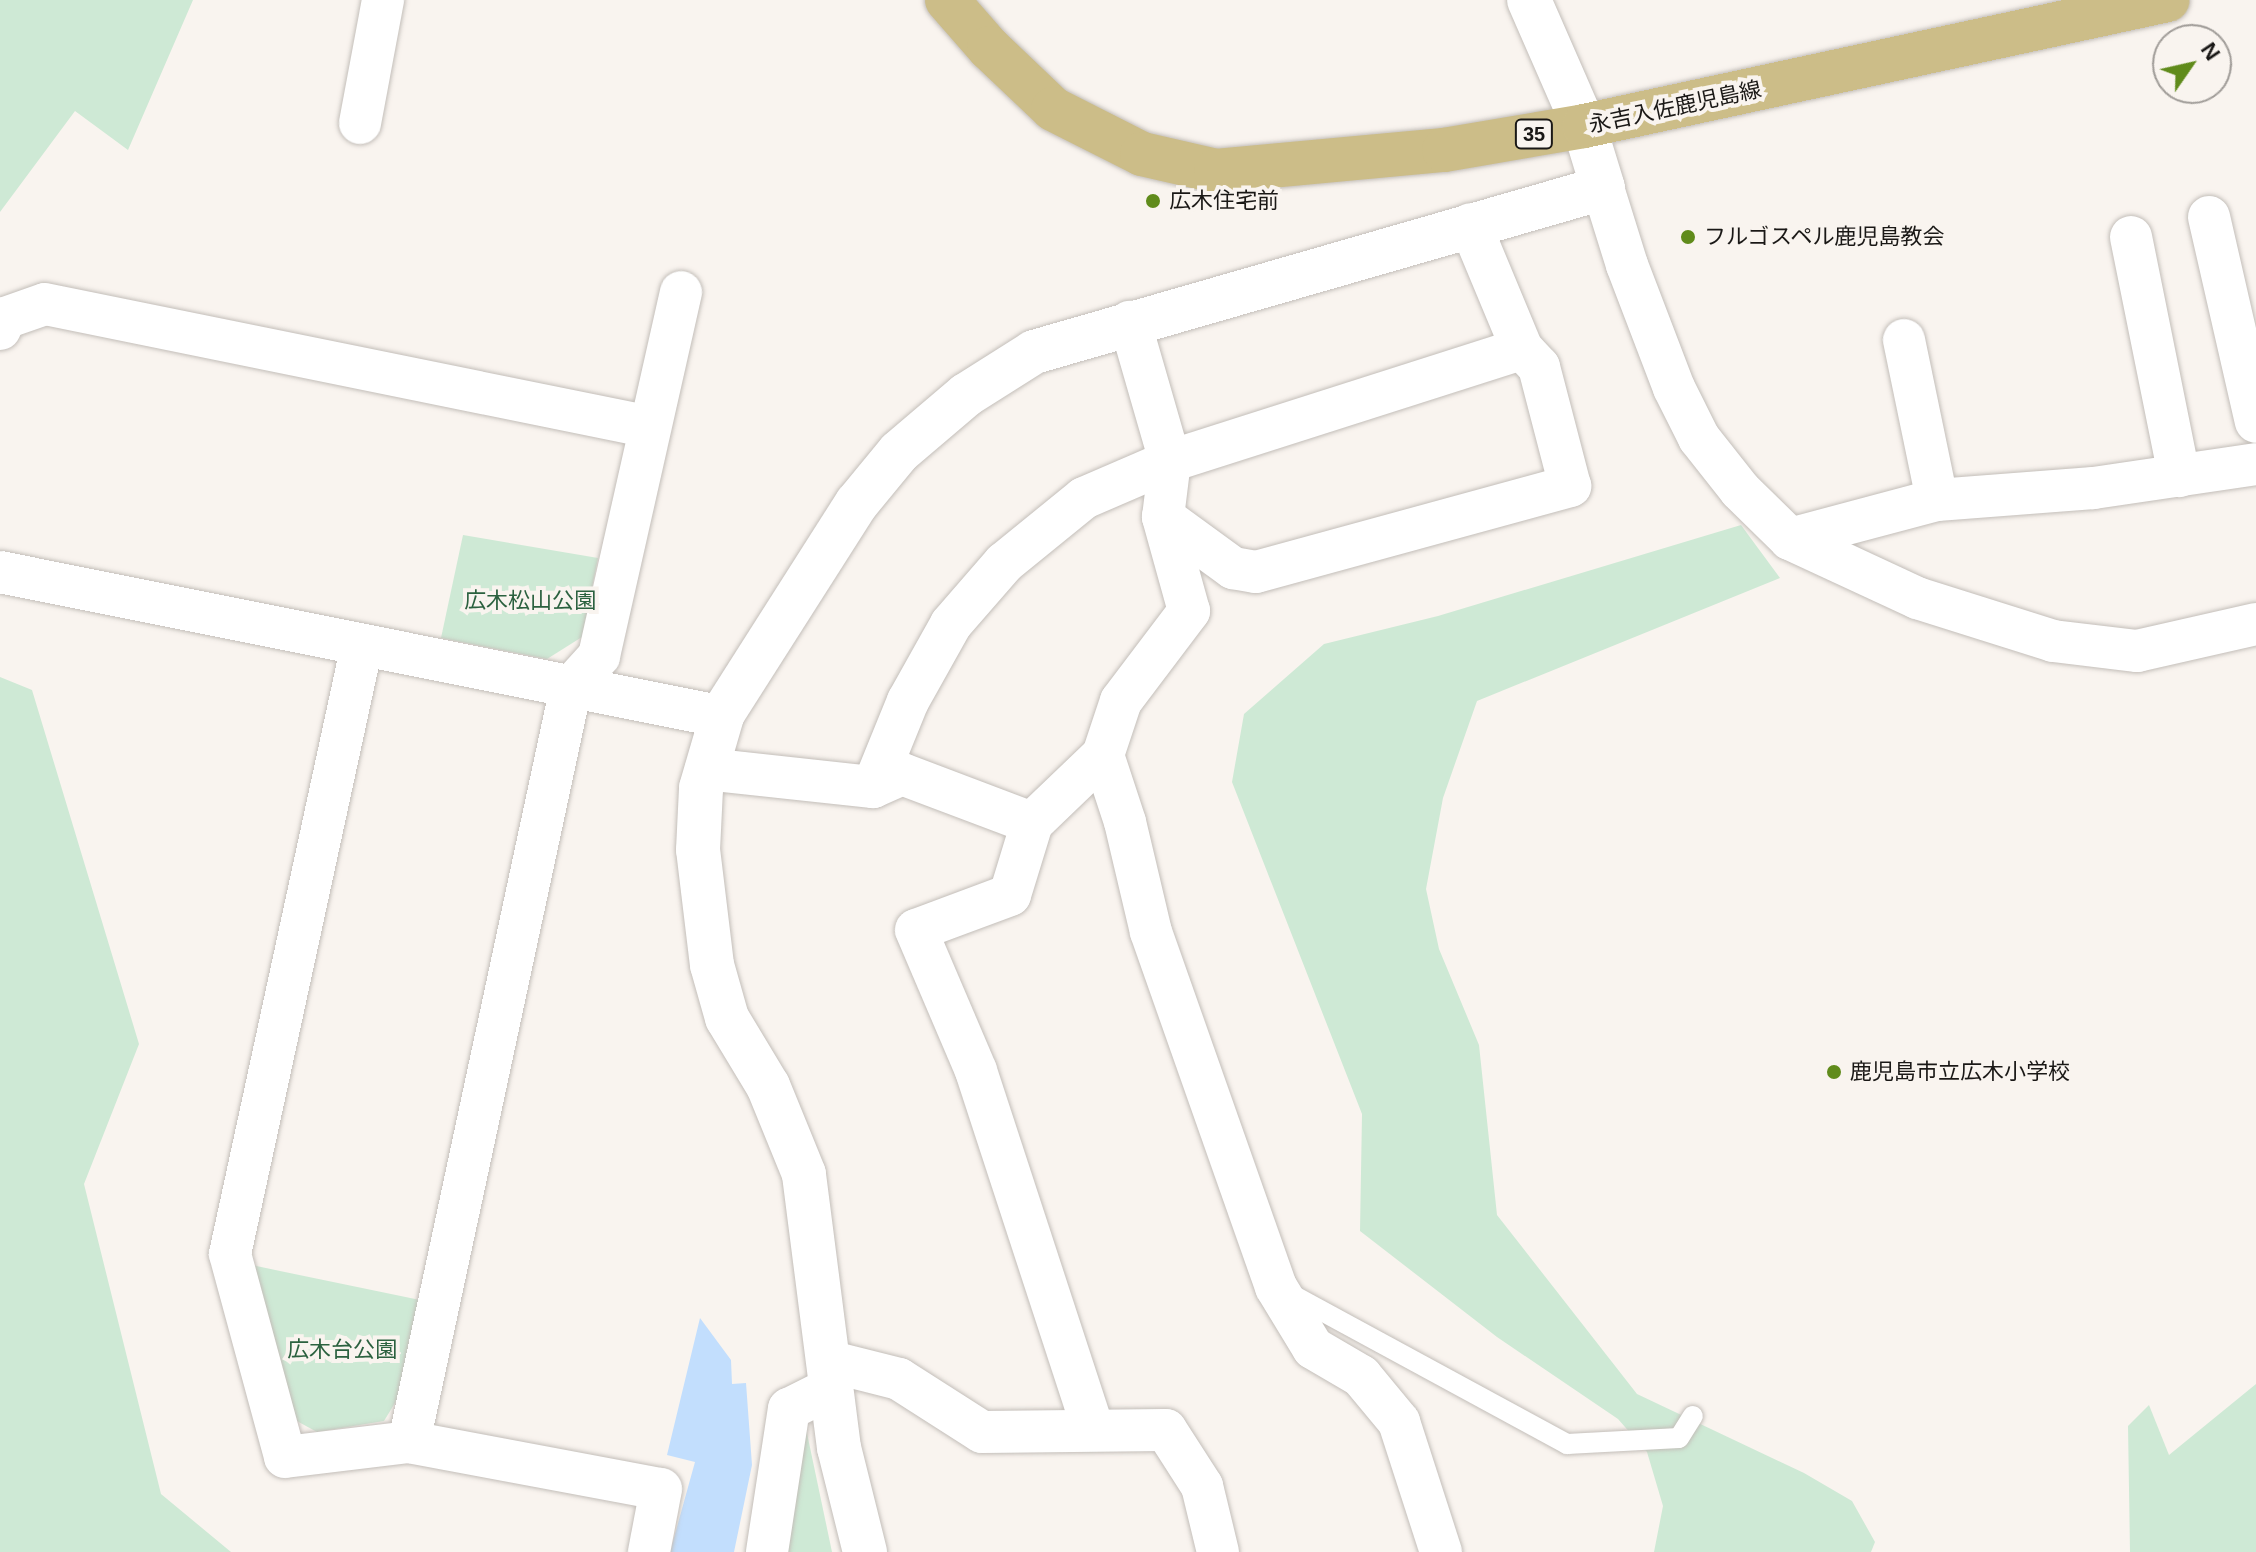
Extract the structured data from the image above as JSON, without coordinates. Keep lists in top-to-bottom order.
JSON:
{
  "streets": {
    "main road": ["永吉入佐鹿児島線", "35"]
  },
  "parks": ["広木松山公園", "広木台公園"],
  "places": ["広木住宅前", "フルゴスペル鹿児島教会", "鹿児島市立広木小学校"],
  "north": "top right"
}
